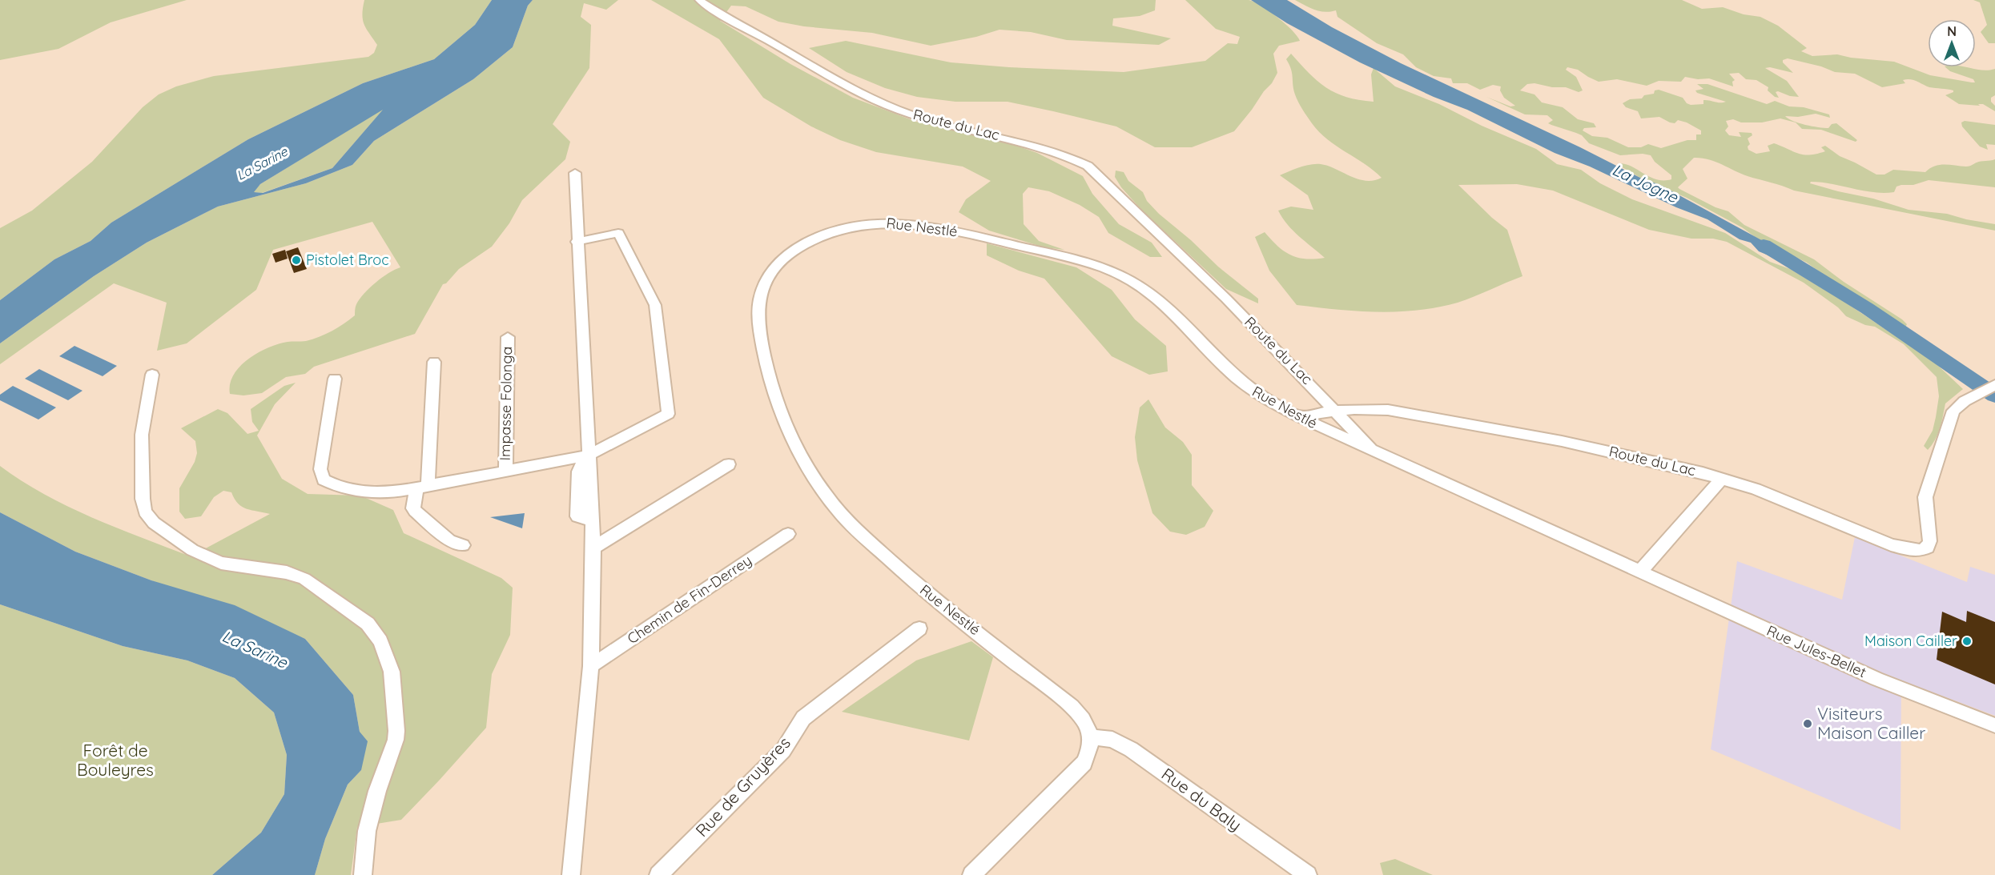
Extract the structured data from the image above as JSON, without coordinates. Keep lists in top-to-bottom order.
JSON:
{
  "streets": {
    "street": [
      "Route du Lac",
      "Rue Nestlé",
      "Impasse Folonga",
      "Chemin de Fin-Derrey",
      "Rue Jules-Bellet",
      "Rue de Gruyères",
      "Rue du Baly"
    ]
  },
  "crossings": [
    ["Rue Nestlé", "Rue Jules-Bellet"],
    ["Rue Nestlé", "Rue du Baly"]
  ],
  "water": ["La Sarine", "La Jogne"],
  "parks": ["Forêt de Bouleyres"],
  "places": ["Pistolet Broc", "Maison Cailler", "Visiteurs Maison Cailler"],
  "north": "top"
}
